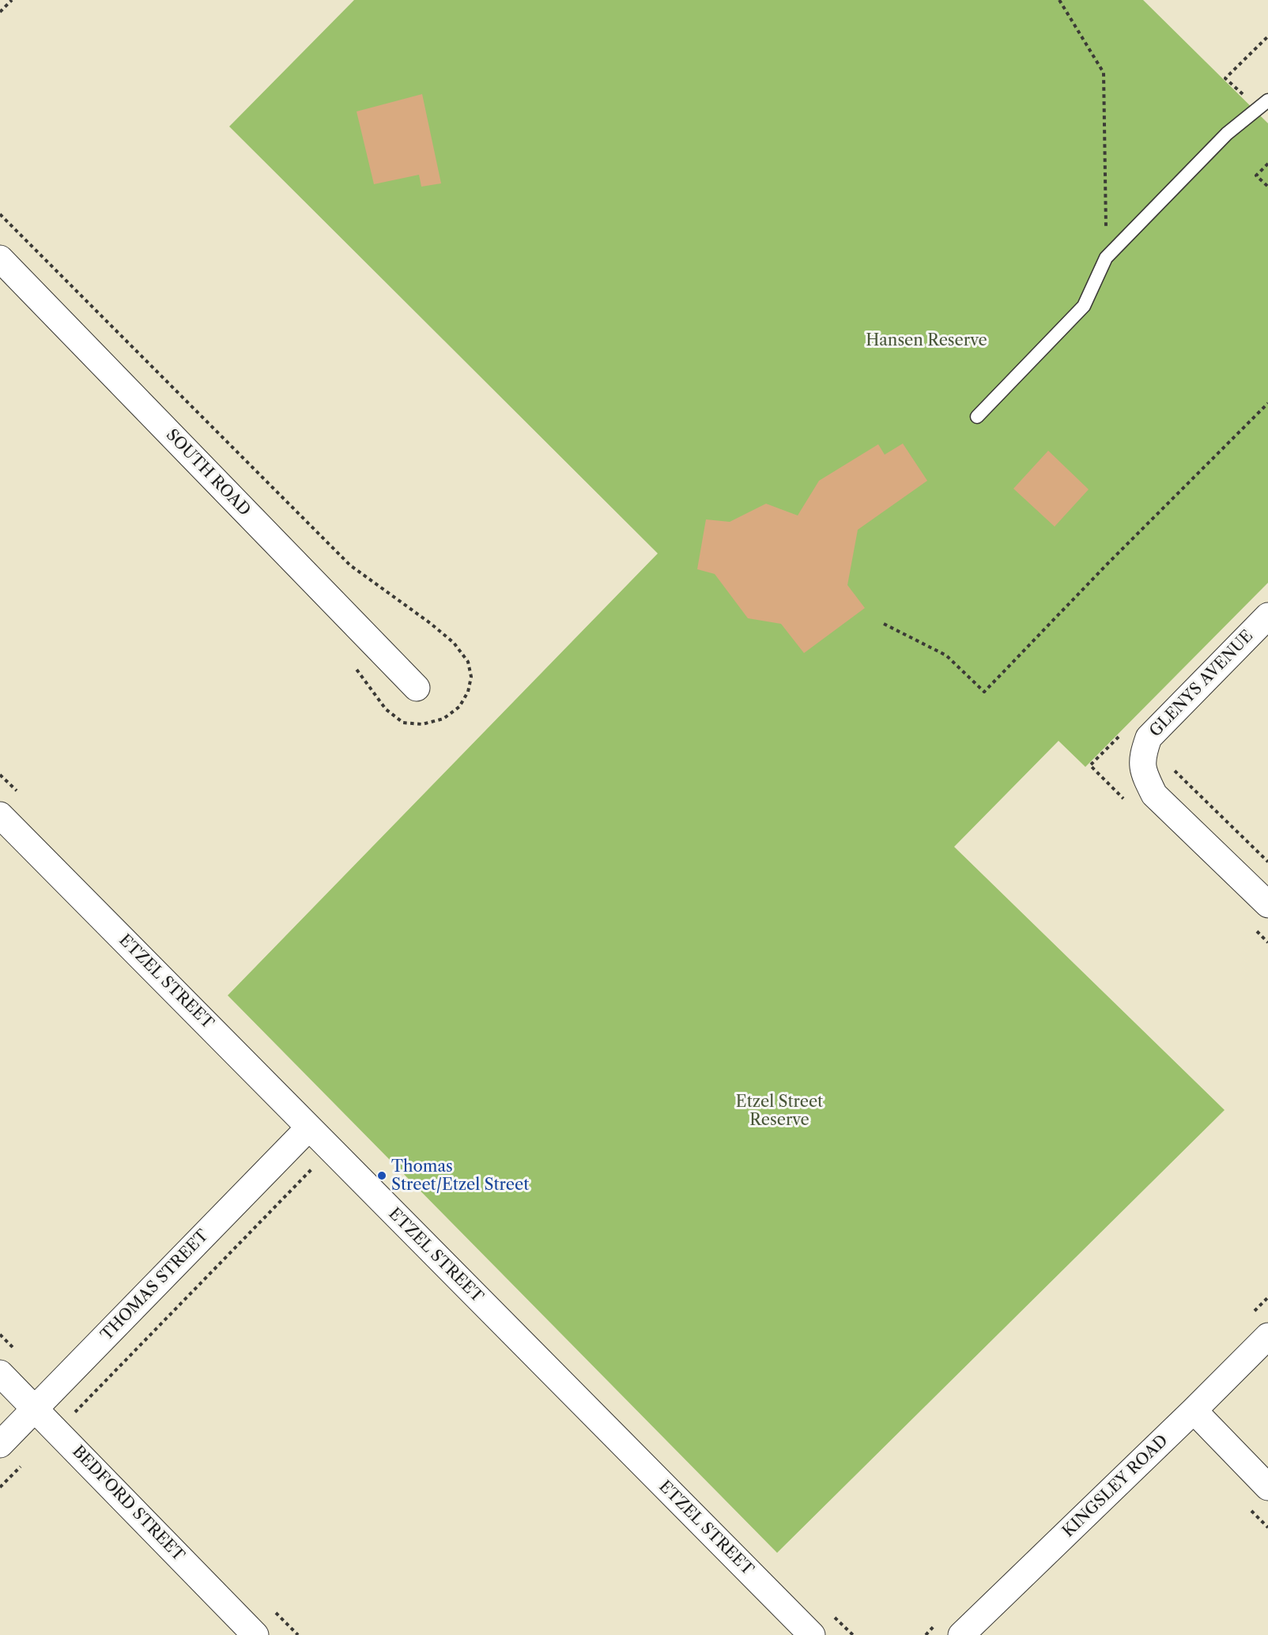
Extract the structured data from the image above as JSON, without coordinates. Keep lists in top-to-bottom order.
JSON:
{
  "streets": {
    "street": [
      "SOUTH ROAD",
      "GLENYS AVENUE",
      "ETZEL STREET",
      "THOMAS STREET",
      "KINGSLEY ROAD",
      "BEDFORD STREET"
    ]
  },
  "crossings": [
    ["ETZEL STREET", "THOMAS STREET"],
    ["THOMAS STREET", "BEDFORD STREET"]
  ],
  "parks": ["Hansen Reserve", "Etzel Street Reserve"],
  "places": ["Thomas Street/Etzel Street"]
}
